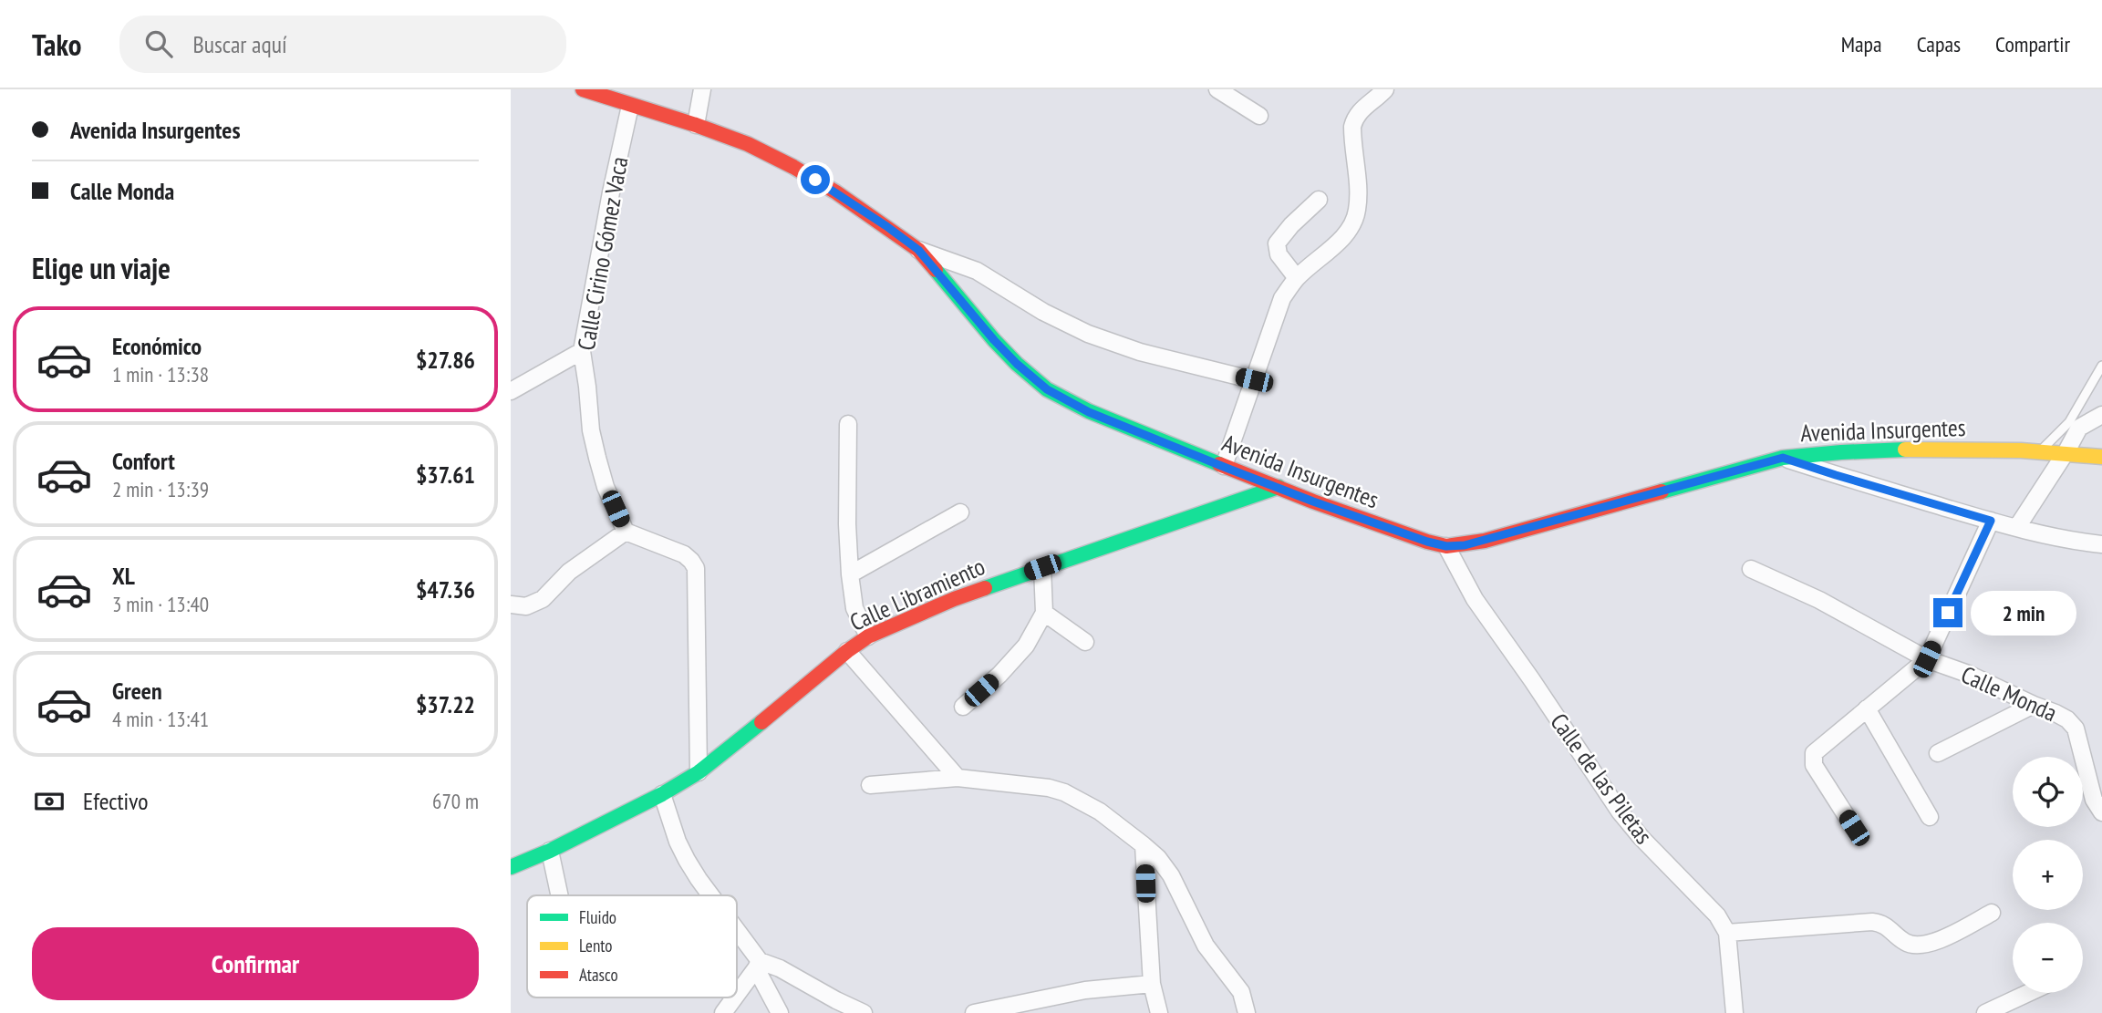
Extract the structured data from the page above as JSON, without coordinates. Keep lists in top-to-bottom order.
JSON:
{
  "streets": {
    "main road": ["Avenida Insurgentes", "Calle Libramiento"],
    "street": ["Calle Cirino Gómez Vaca", "Calle Monda", "Calle de las Piletas"]
  },
  "crossings": [
    ["Calle Cirino Gómez Vaca", "Avenida Insurgentes"],
    ["Avenida Insurgentes", "Calle Libramiento"],
    ["Avenida Insurgentes", "Calle de las Piletas"]
  ],
  "legend": ["Fluido", "Lento", "Atasco"],
  "page": {
    "header": "Tako",
    "search": "Buscar aquí",
    "nav": ["Mapa", "Capas", "Compartir"],
    "banner": ["Avenida Insurgentes", "Calle Monda"],
    "heading": "Elige un viaje",
    "list": [
      {
        "name": "Económico",
        "note": "1 min · 13:38",
        "value": "$27.86"
      },
      {
        "name": "Confort",
        "note": "2 min · 13:39",
        "value": "$37.61"
      },
      {
        "name": "XL",
        "note": "3 min · 13:40",
        "value": "$47.36"
      },
      {
        "name": "Green",
        "note": "4 min · 13:41",
        "value": "$37.22"
      }
    ],
    "bubble": "2 min",
    "map_buttons": ["+", "−"],
    "pay": ["Efectivo", "670 m"],
    "buttons": "Confirmar"
  }
}
